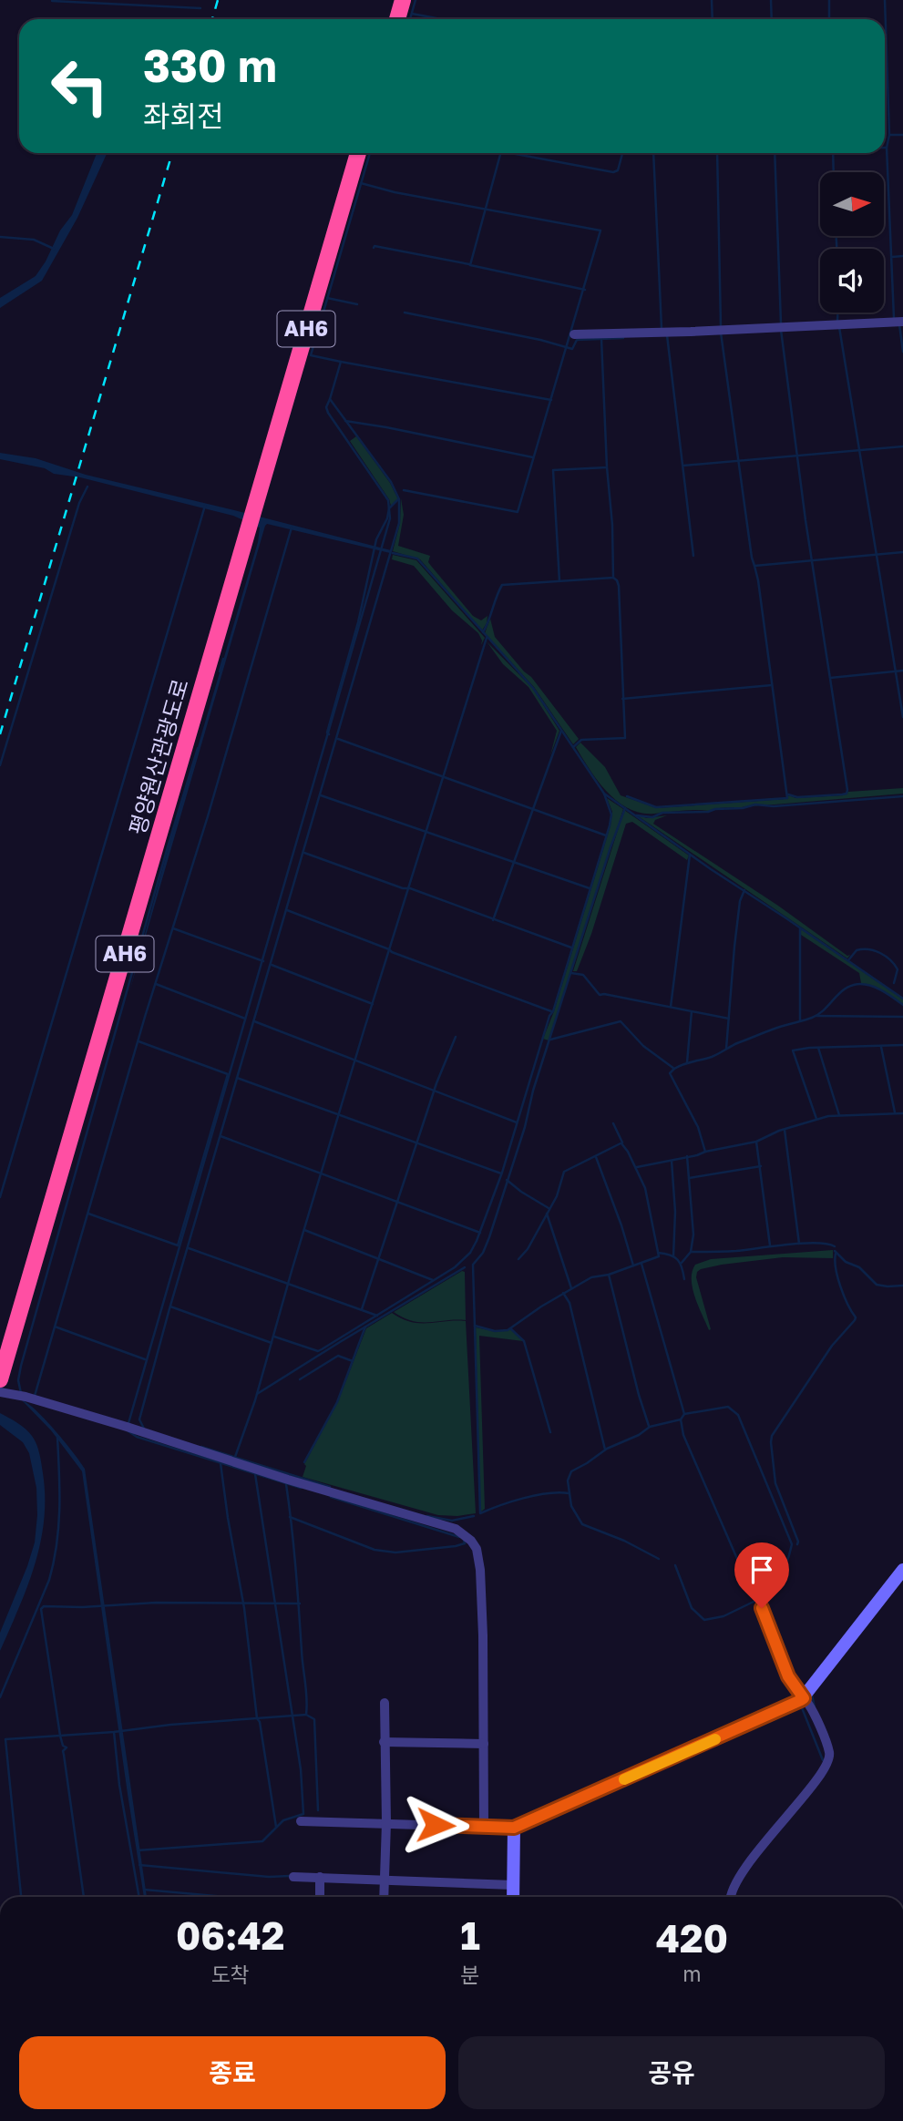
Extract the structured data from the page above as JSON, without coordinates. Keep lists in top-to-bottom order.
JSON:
{
  "streets": {
    "highway": ["AH6", "평양원산관광도로"]
  },
  "north": "right",
  "page": {
    "turn": ["330 m", "좌회전"],
    "eta": [
      "06:42",
      "도착",
      "1",
      "분",
      "420",
      "m"
    ],
    "buttons": ["종료", "공유"]
  }
}
